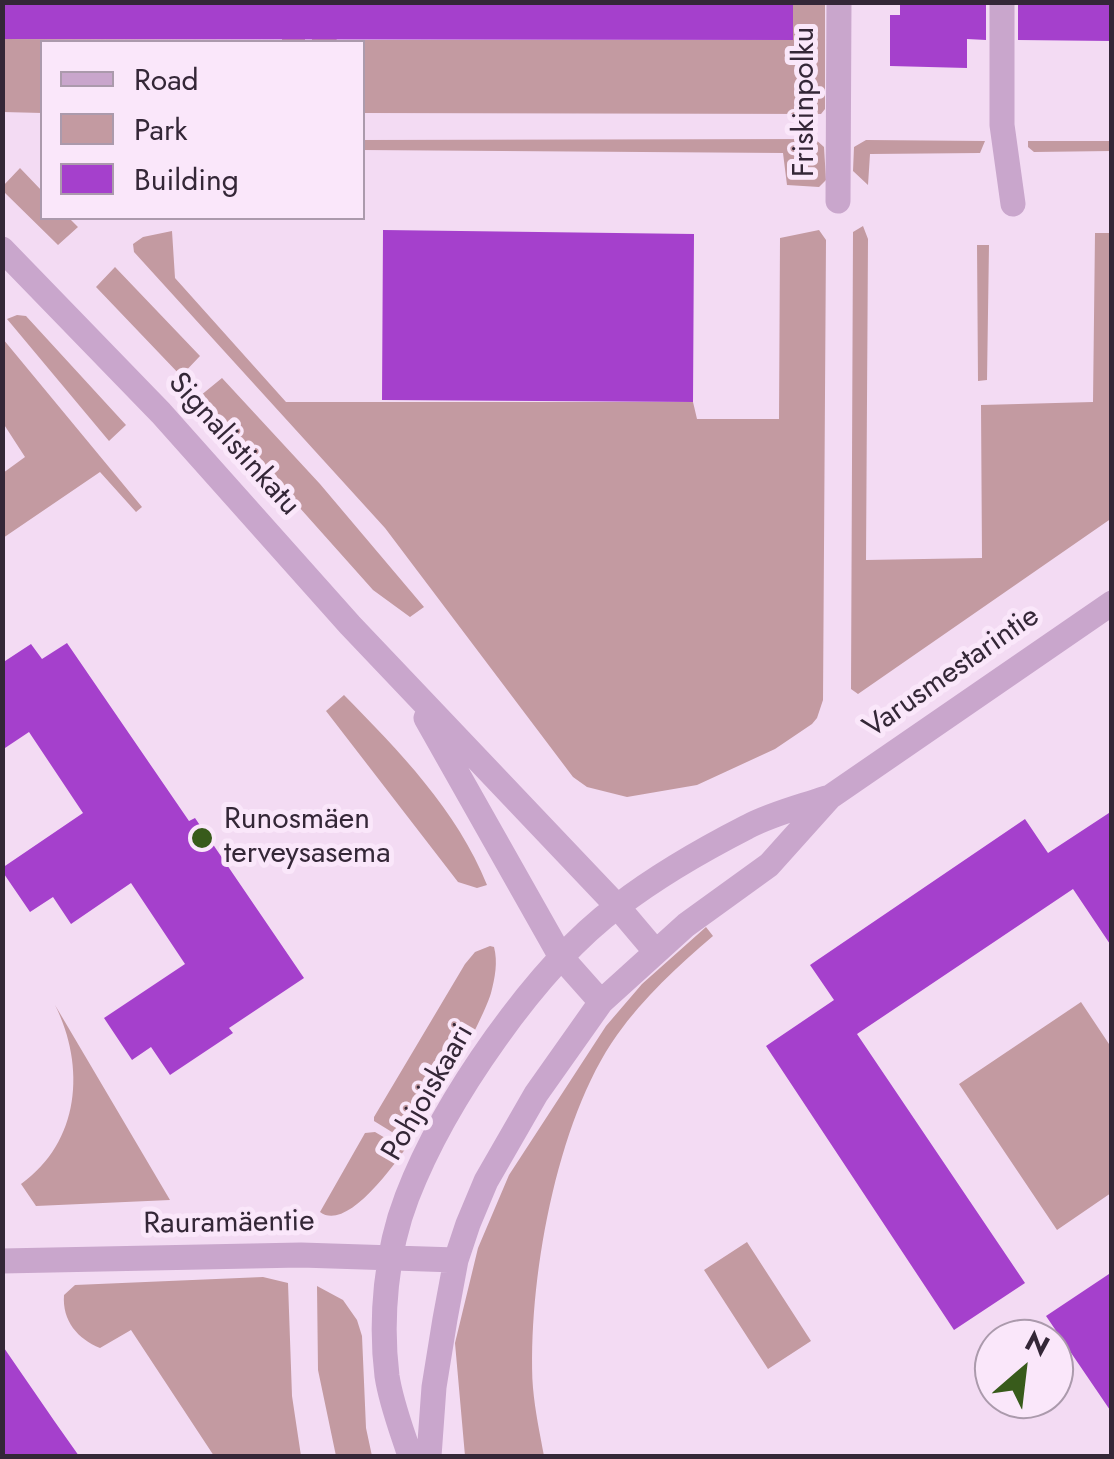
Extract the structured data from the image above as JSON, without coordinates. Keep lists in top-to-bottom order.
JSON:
{
  "streets": {
    "street": [
      "Friskinpolku",
      "Signalistinkatu",
      "Varusmestarintie",
      "Pohjoiskaari",
      "Rauramäentie"
    ]
  },
  "crossings": [
    ["Signalistinkatu", "Varusmestarintie"],
    ["Signalistinkatu", "Pohjoiskaari"],
    ["Varusmestarintie", "Pohjoiskaari"],
    ["Pohjoiskaari", "Rauramäentie"]
  ],
  "places": ["Runosmäen terveysasema"],
  "legend": ["Road", "Park", "Building"],
  "north": "top right"
}
